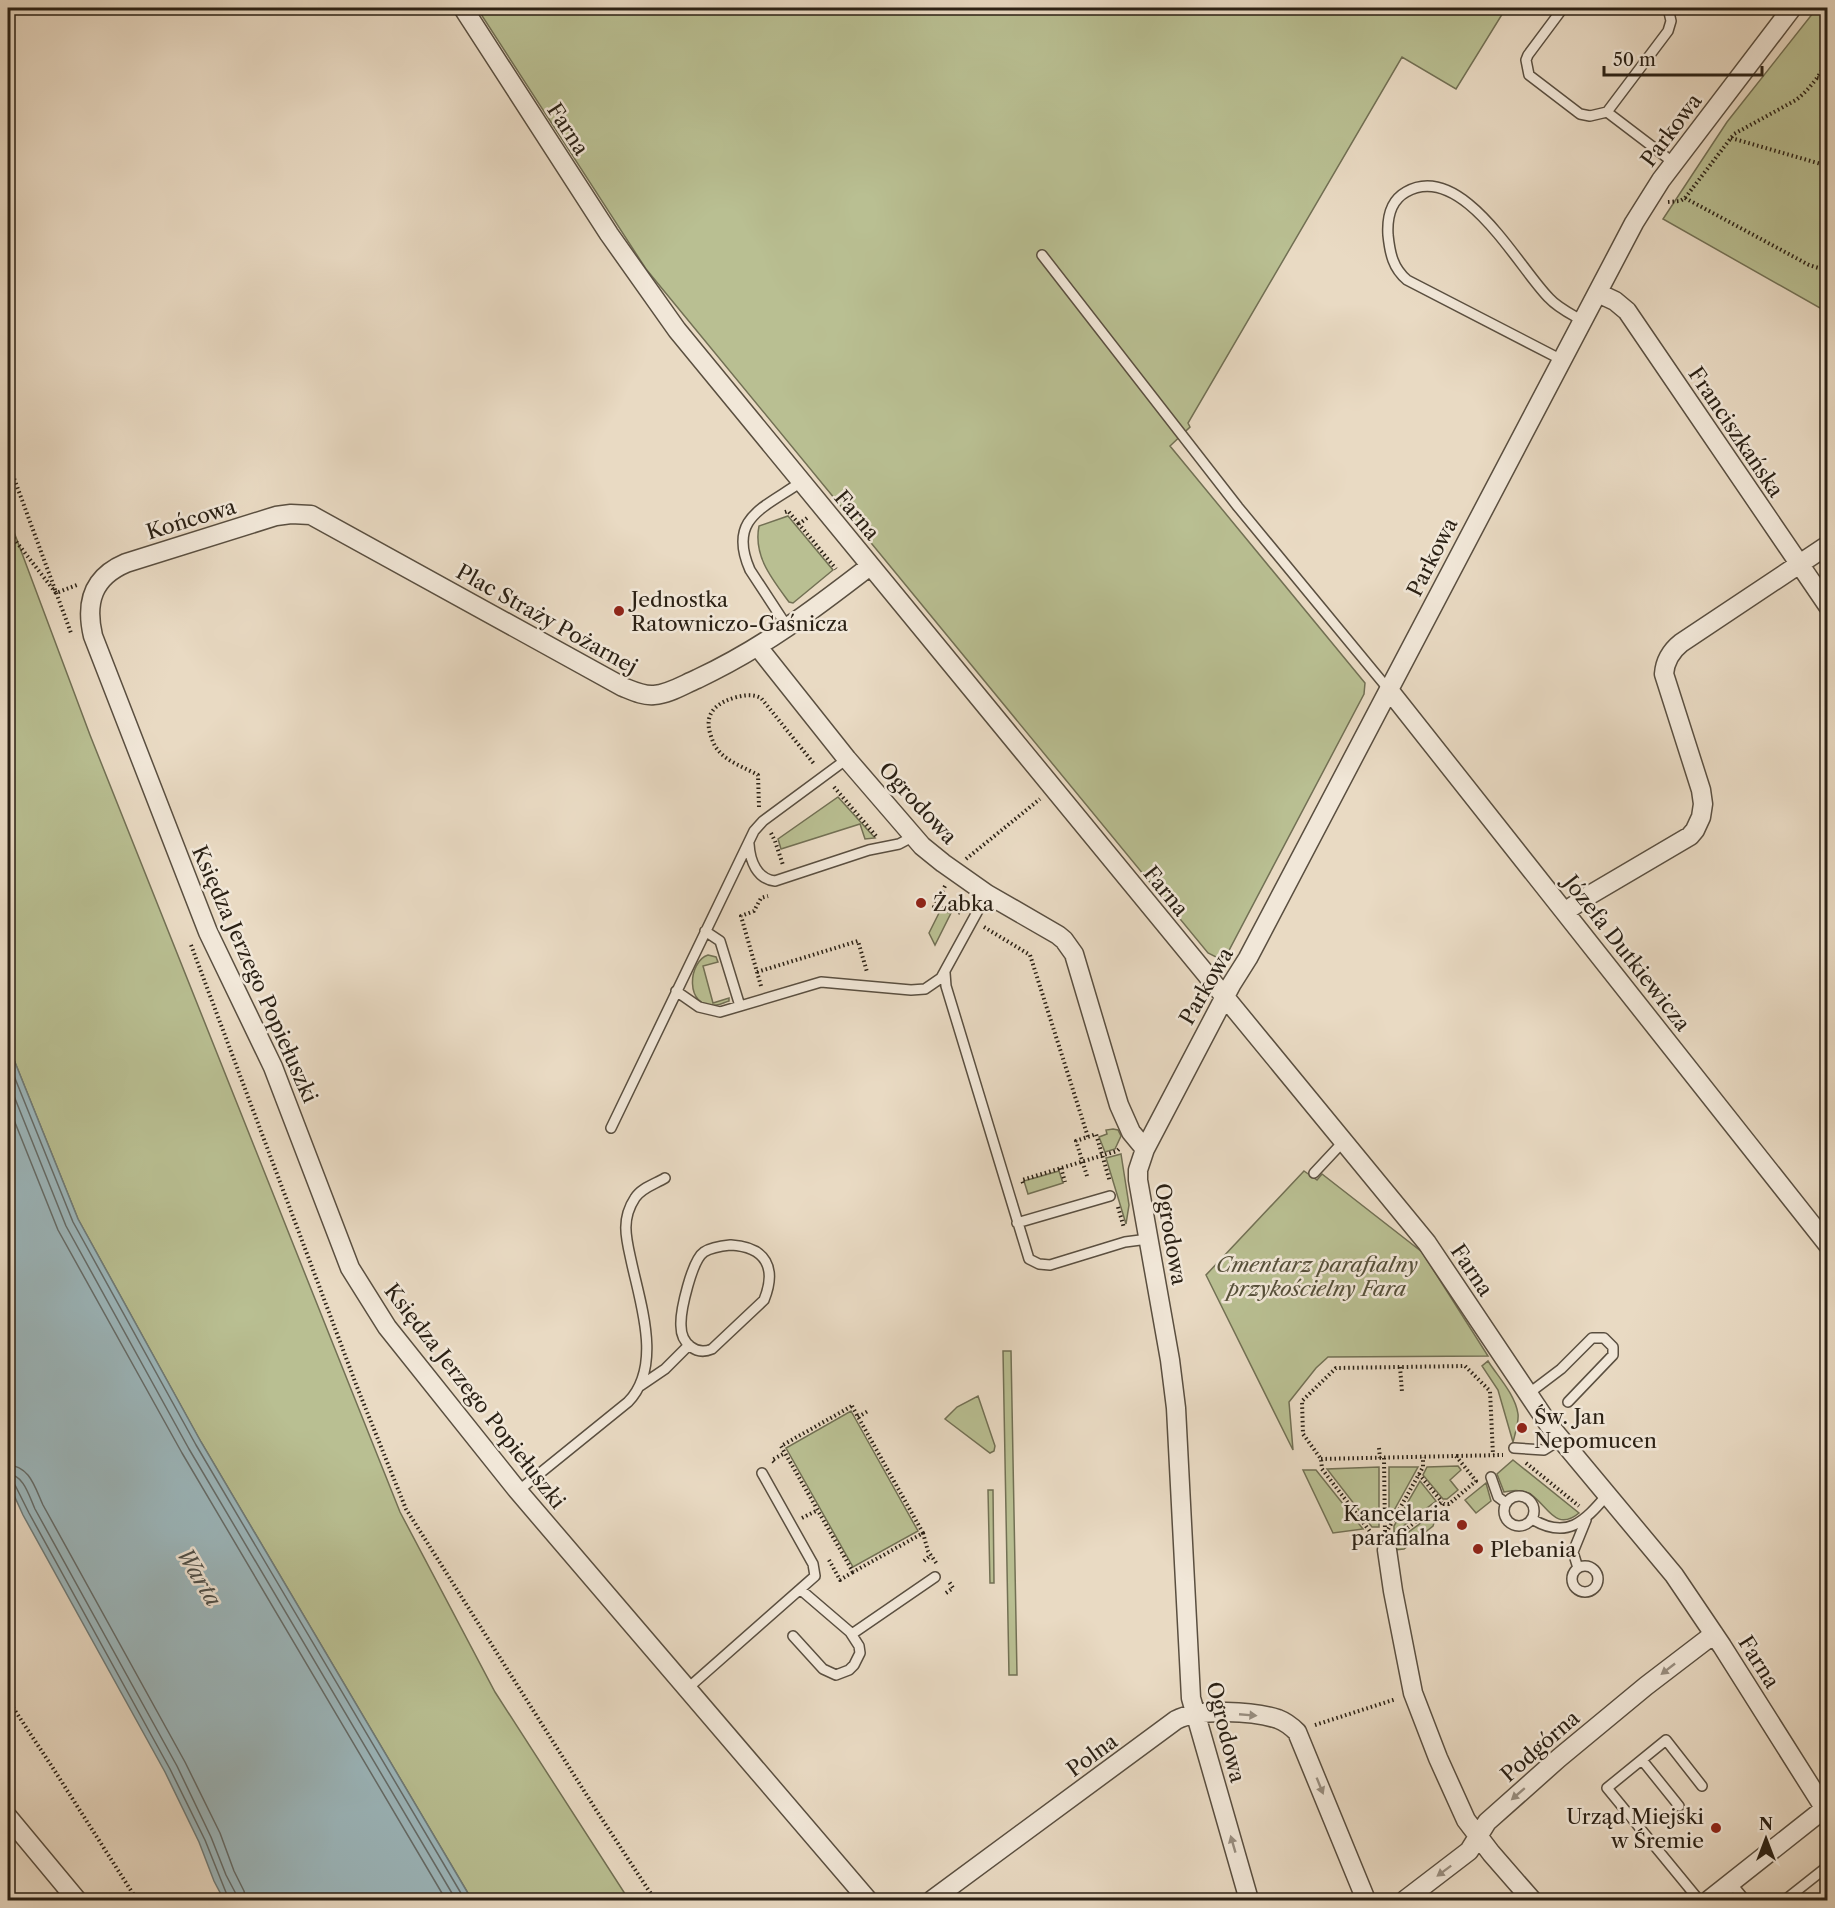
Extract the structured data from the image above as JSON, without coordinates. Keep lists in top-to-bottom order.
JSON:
{
  "streets": {
    "street": [
      "Farna",
      "Parkowa",
      "Franciszkańska",
      "Końcowa",
      "Plac Straży Pożarnej",
      "Ogrodowa",
      "Józefa Dutkiewicza",
      "Księdza Jerzego Popiełuszki",
      "Podgórna",
      "Polna"
    ]
  },
  "crossings": [
    ["Farna", "Parkowa"],
    ["Farna", "Plac Straży Pożarnej"],
    ["Farna", "Podgórna"],
    ["Parkowa", "Franciszkańska"],
    ["Parkowa", "Ogrodowa"],
    ["Parkowa", "Józefa Dutkiewicza"],
    ["Końcowa", "Plac Straży Pożarnej"],
    ["Końcowa", "Księdza Jerzego Popiełuszki"],
    ["Plac Straży Pożarnej", "Ogrodowa"],
    ["Ogrodowa", "Polna"]
  ],
  "one_way": ["Podgórna"],
  "water": ["Warta"],
  "parks": ["Cmentarz parafialny przykościelny Fara"],
  "places": [
    "Jednostka Ratowniczo-Gaśnicza",
    "Żabka",
    "Św. Jan Nepomucen",
    "Kancelaria parafialna",
    "Plebania",
    "Urząd Miejski w Śremie"
  ],
  "scale_bar": "50 m",
  "north": "top"
}
